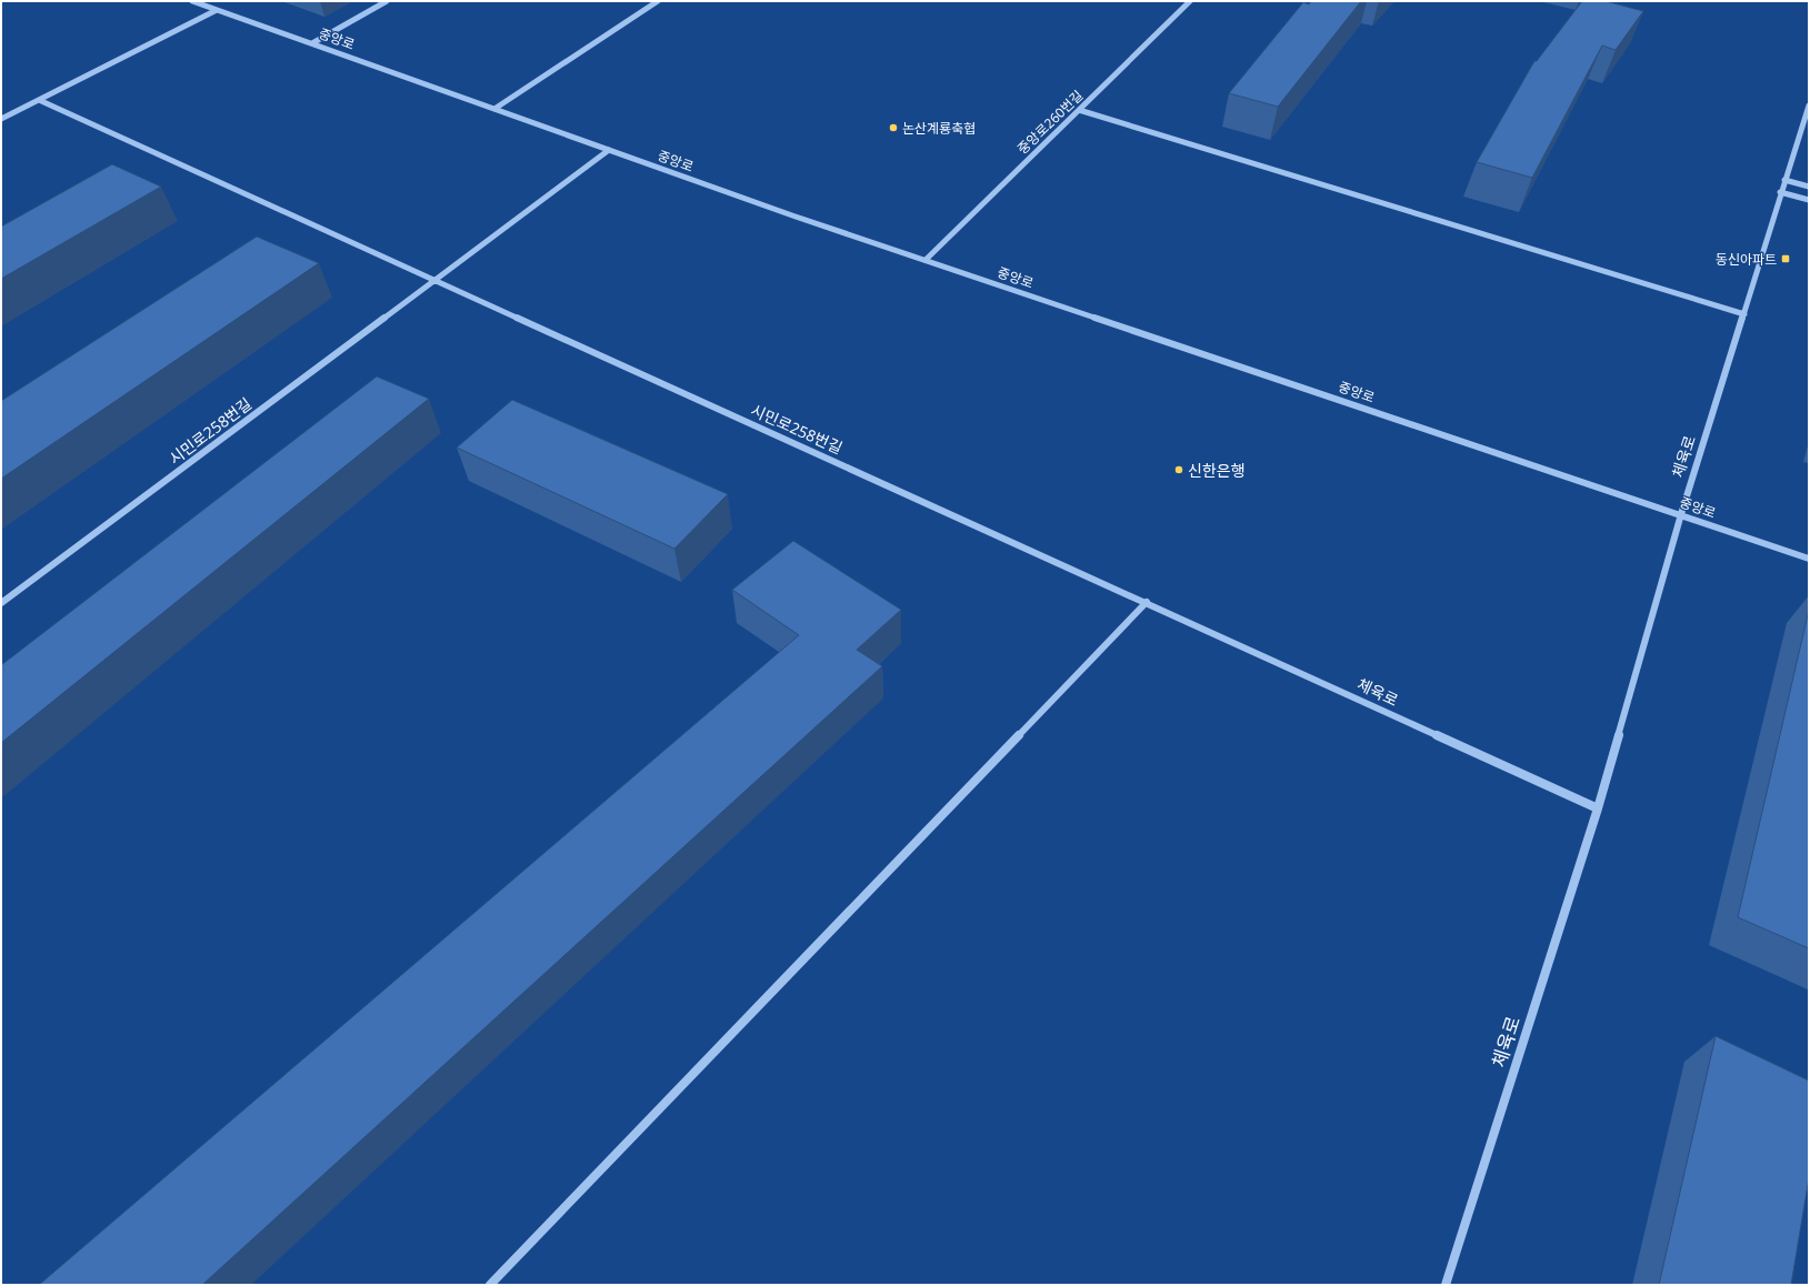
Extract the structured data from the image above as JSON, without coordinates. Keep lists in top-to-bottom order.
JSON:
{
  "streets": {
    "street": [
      "중앙로",
      "중앙로260번길",
      "시민로258번길",
      "체육로"
    ]
  },
  "crossings": [
    ["중앙로", "중앙로260번길"],
    ["중앙로", "시민로258번길"],
    ["중앙로", "체육로"],
    ["시민로258번길", "체육로"]
  ],
  "places": {
    "other": ["논산계룡축협", "신한은행"],
    "transit": ["동신아파트"]
  }
}
